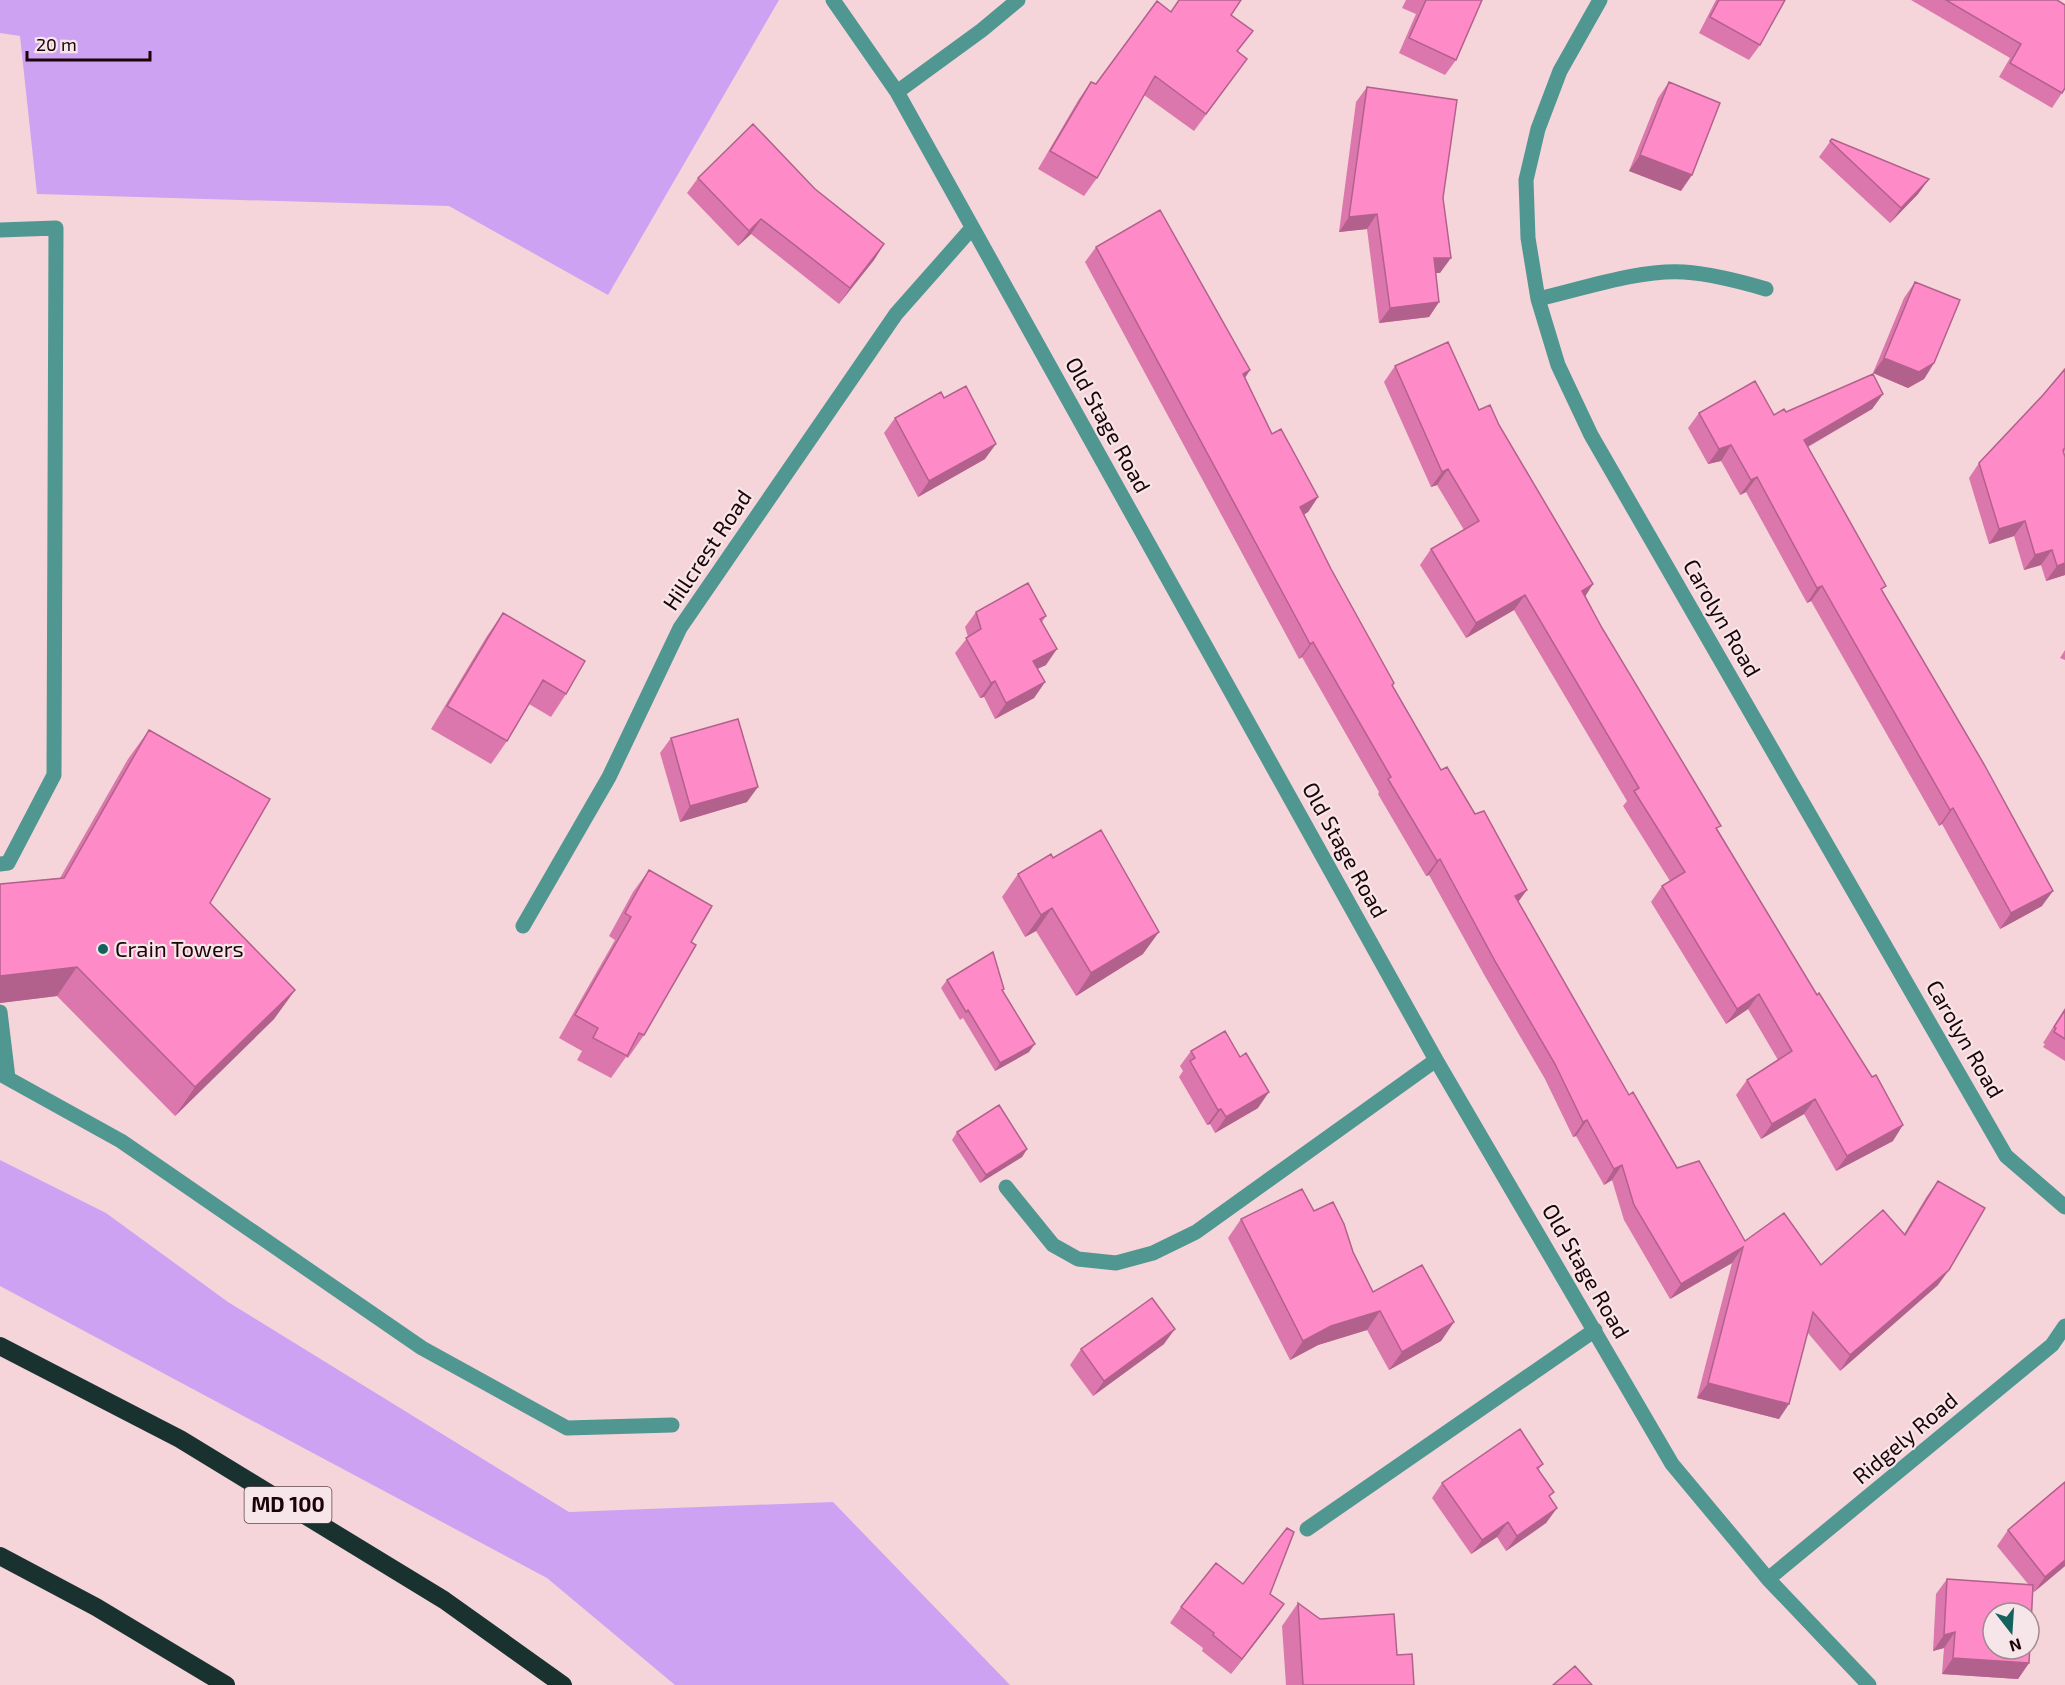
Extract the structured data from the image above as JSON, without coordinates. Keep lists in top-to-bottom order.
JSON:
{
  "streets": {
    "highway": ["MD 100"],
    "street": [
      "Old Stage Road",
      "Hillcrest Road",
      "Carolyn Road",
      "Ridgely Road"
    ]
  },
  "crossings": [
    ["Old Stage Road", "Hillcrest Road"],
    ["Old Stage Road", "Ridgely Road"]
  ],
  "places": ["Crain Towers"],
  "scale_bar": "20 m",
  "north": "bottom"
}
